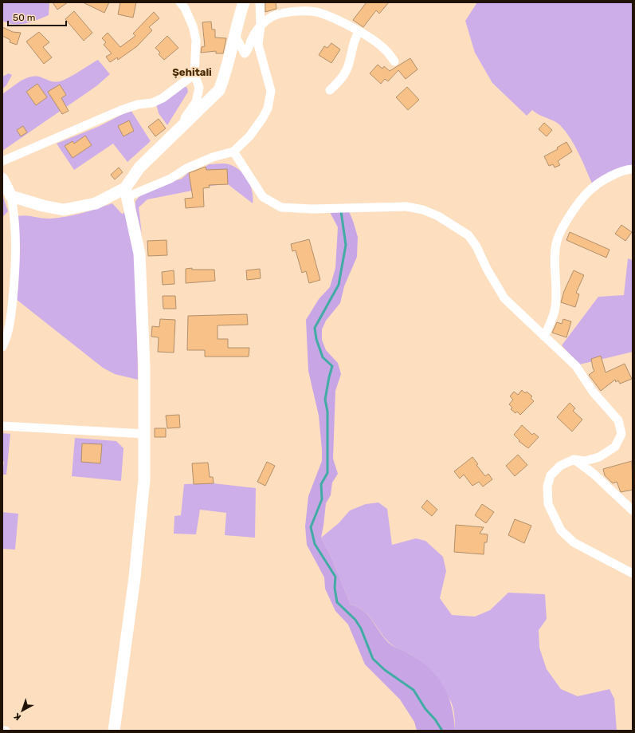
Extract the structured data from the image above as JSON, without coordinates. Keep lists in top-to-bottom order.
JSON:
{
  "districts": ["Şehitali"],
  "scale_bar": "50 m",
  "north": "bottom left"
}
